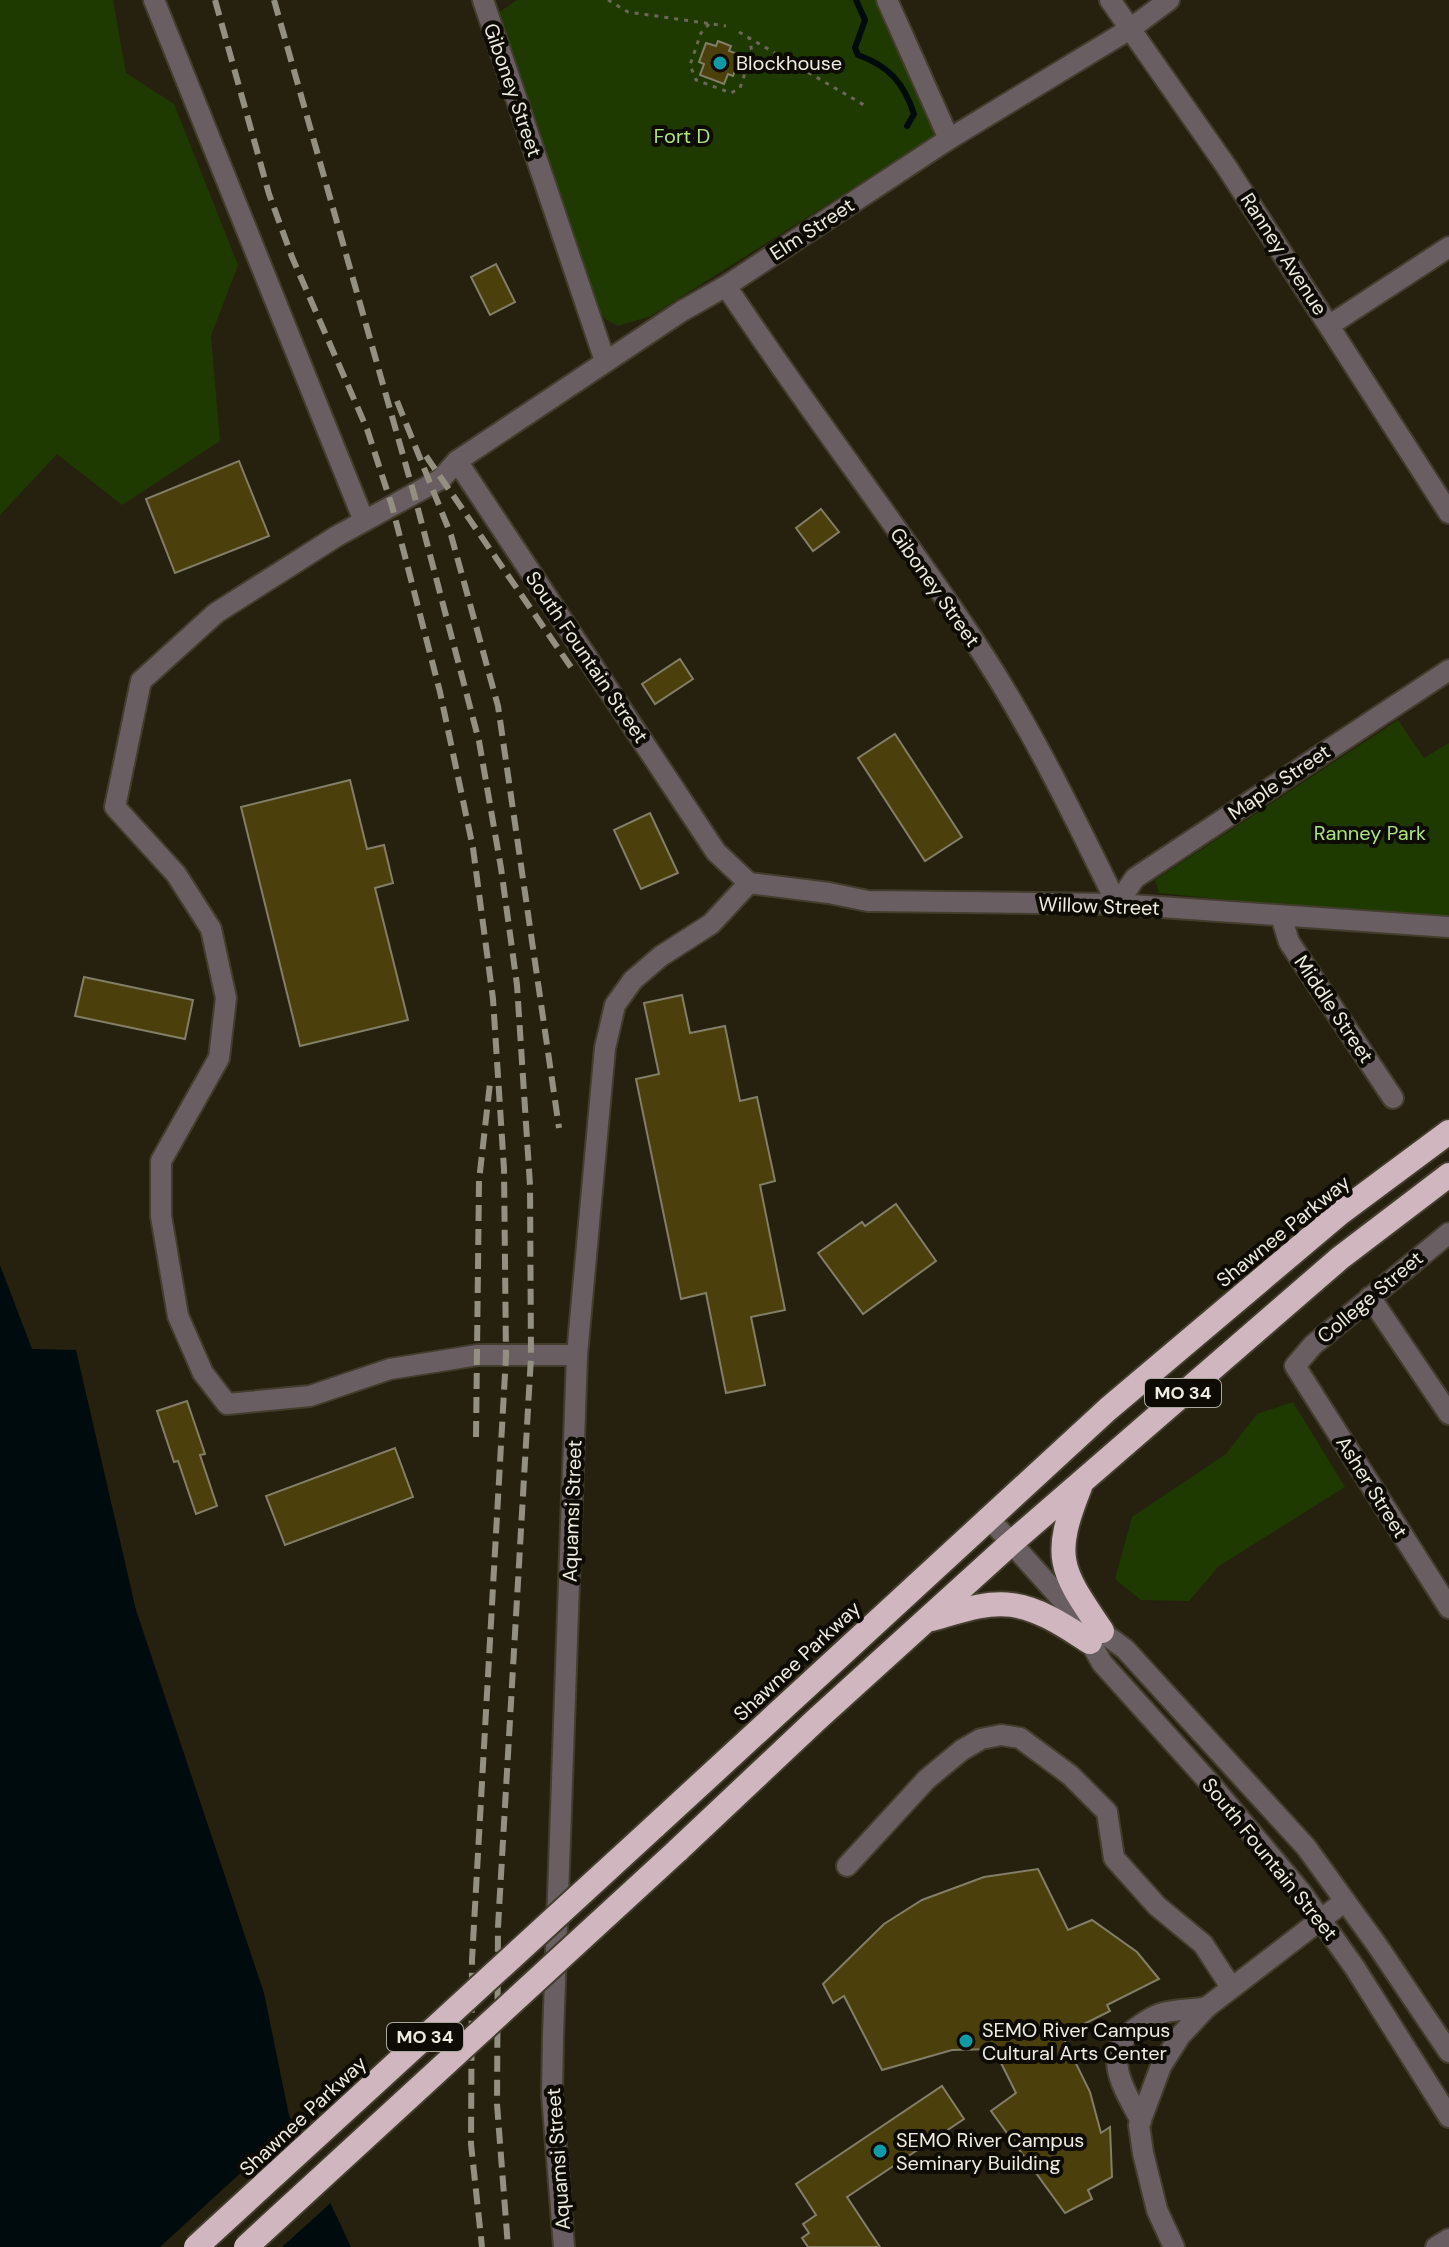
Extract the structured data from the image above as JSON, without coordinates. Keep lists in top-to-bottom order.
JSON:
{
  "streets": {
    "highway": ["Shawnee Parkway", "MO 34"],
    "street": [
      "Giboney Street",
      "Elm Street",
      "Ranney Avenue",
      "South Fountain Street",
      "Maple Street",
      "Willow Street",
      "Middle Street",
      "College Street",
      "Asher Street",
      "Aquamsi Street"
    ]
  },
  "crossings": [
    ["Giboney Street", "Elm Street"],
    ["Giboney Street", "Maple Street"],
    ["Giboney Street", "Willow Street"],
    ["Elm Street", "Ranney Avenue"],
    ["Elm Street", "South Fountain Street"],
    ["Elm Street", "Aquamsi Street"],
    ["South Fountain Street", "Willow Street"],
    ["South Fountain Street", "Shawnee Parkway"],
    ["South Fountain Street", "MO 34"],
    ["South Fountain Street", "Aquamsi Street"],
    ["Maple Street", "Willow Street"],
    ["Willow Street", "Middle Street"],
    ["Willow Street", "Aquamsi Street"],
    ["College Street", "Asher Street"]
  ],
  "parks": ["Fort D", "Ranney Park"],
  "places": ["Blockhouse", "SEMO River Campus Cultural Arts Center", "SEMO River Campus Seminary Building"]
}
